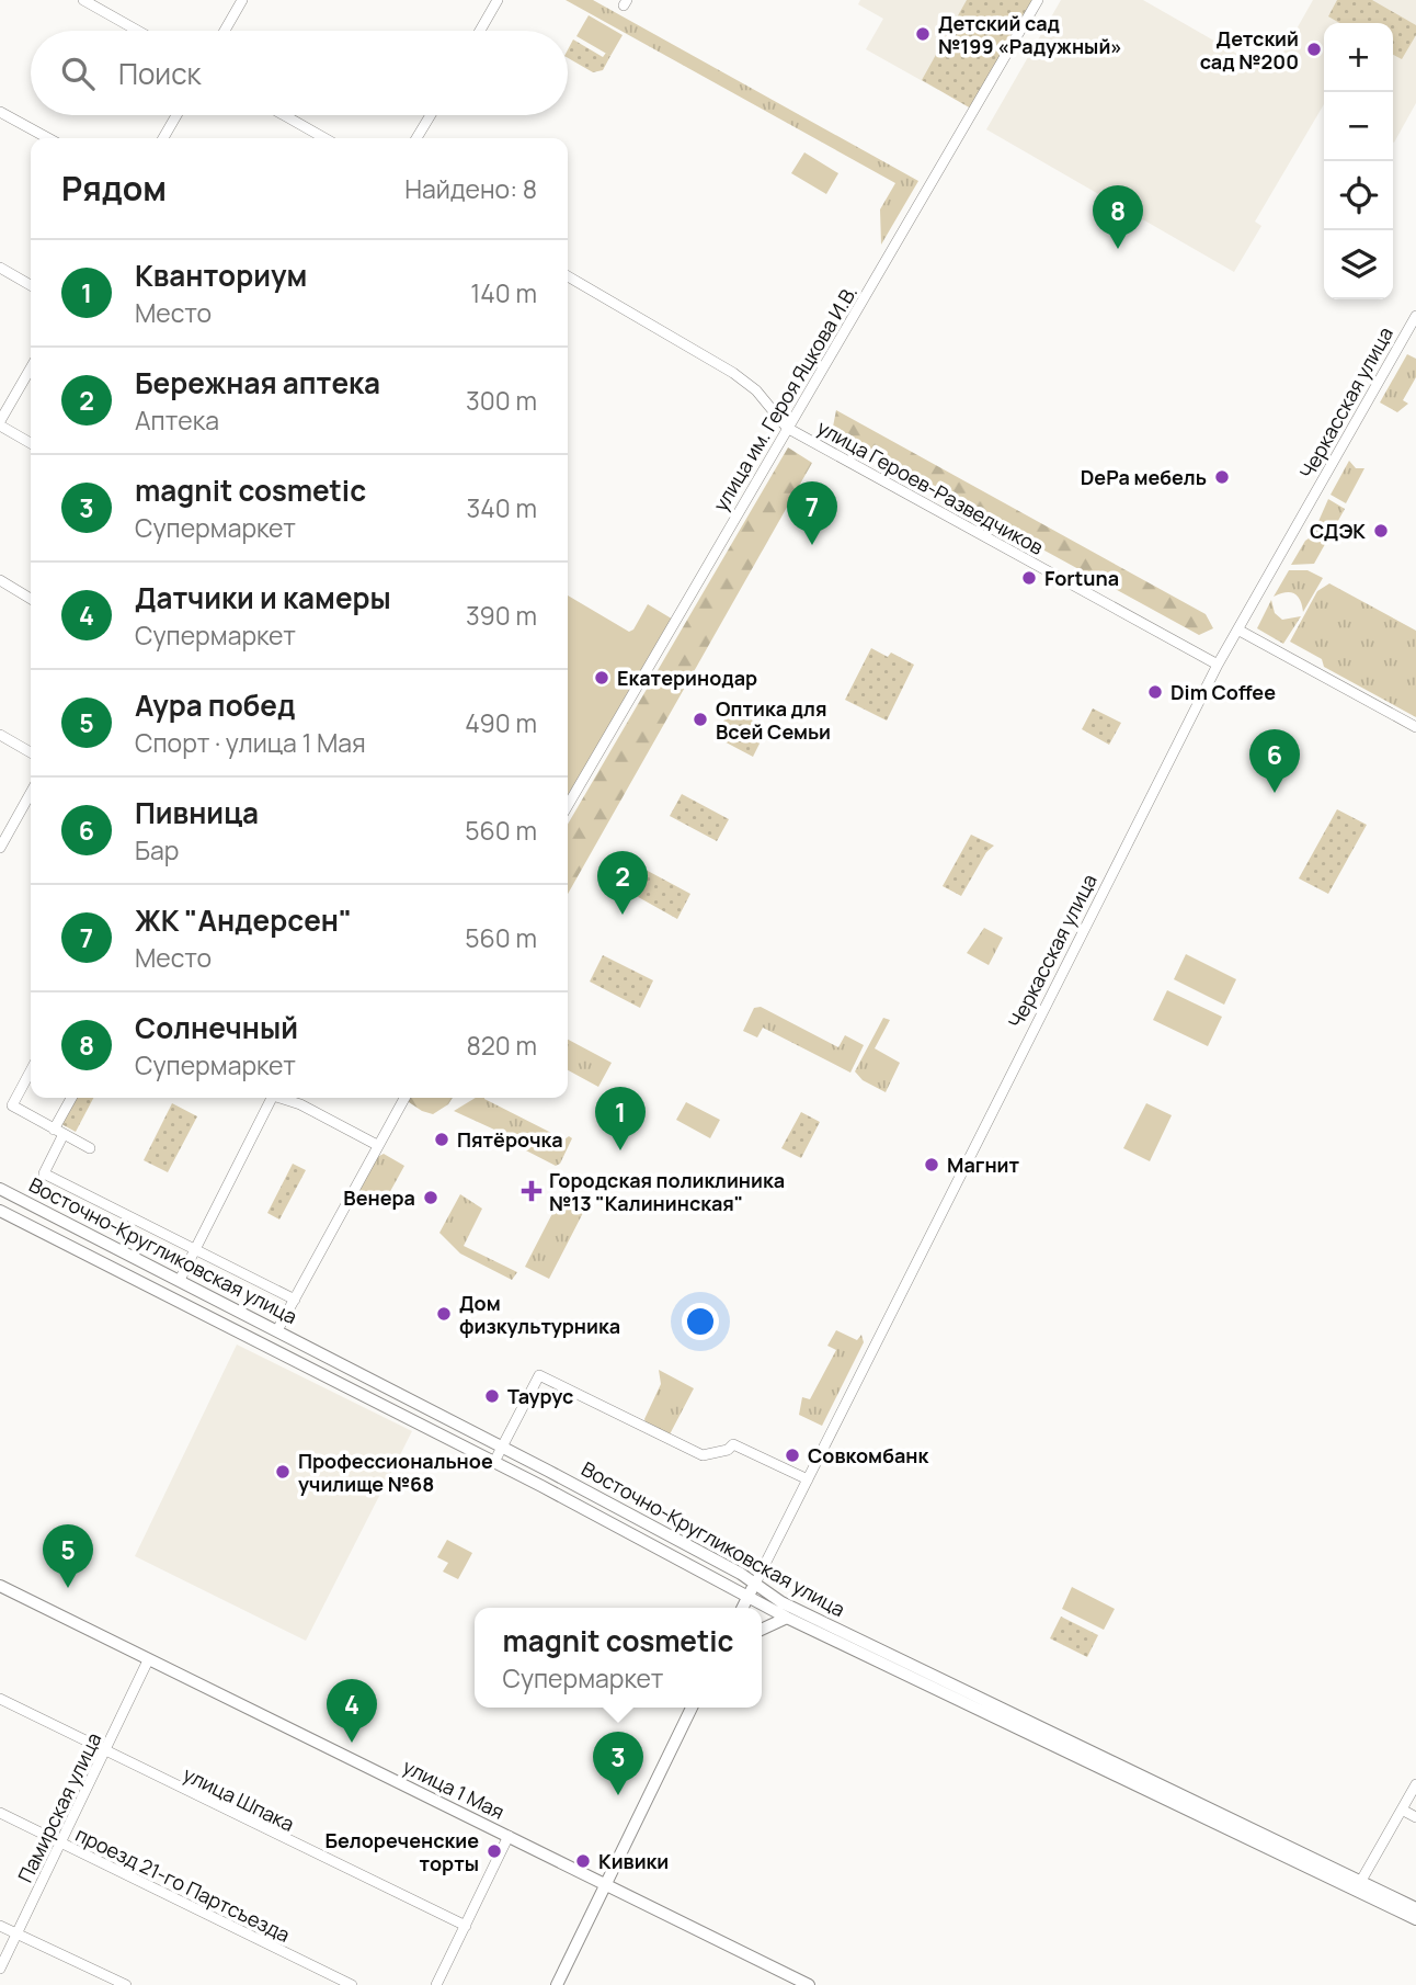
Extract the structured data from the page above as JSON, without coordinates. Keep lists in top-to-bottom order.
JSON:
{
  "streets": {
    "street": [
      "улица им. Героя Яцкова И.В.",
      "Черкасская улица",
      "улица Героев-Разведчиков",
      "Восточно-Кругликовская улица",
      "улица 1 Мая",
      "улица Шпака",
      "Памирская улица",
      "проезд 21-го Партсъезда"
    ]
  },
  "crossings": [
    ["улица им. Героя Яцкова И.В.", "улица Героев-Разведчиков"],
    ["Черкасская улица", "улица Героев-Разведчиков"],
    ["Черкасская улица", "Восточно-Кругликовская улица"],
    ["улица 1 Мая", "Памирская улица"],
    ["улица Шпака", "Памирская улица"],
    ["Памирская улица", "проезд 21-го Партсъезда"]
  ],
  "places": {
    "other": [
      "Детский сад №199 «Радужный»",
      "Детский сад №200",
      "DePa мебель",
      "СДЭК",
      "Fortuna",
      "Екатеринодар",
      "Dim Coffee",
      "Оптика для Всей Семьи",
      "Пятёрочка",
      "Магнит",
      "Венера",
      "Дом физкультурника",
      "Таурус",
      "Совкомбанк",
      "Профессиональное училище №68",
      "Белореченские торты",
      "Кивики"
    ],
    "health": ["Городская поликлиника №13 \"Калининская\""]
  },
  "page": {
    "map_buttons": ["+", "−"],
    "search": "Поиск",
    "heading": ["Рядом", "Найдено: 8"],
    "pins": [
      "8",
      "7",
      "6",
      "2",
      "1",
      "5",
      "4",
      "3"
    ],
    "list": [
      {
        "mark": "1",
        "name": "Кванториум",
        "note": "Место",
        "value": "140 m"
      },
      {
        "mark": "2",
        "name": "Бережная аптека",
        "note": "Аптека",
        "value": "300 m"
      },
      {
        "mark": "3",
        "name": "magnit cosmetic",
        "note": "Супермаркет",
        "value": "340 m"
      },
      {
        "mark": "4",
        "name": "Датчики и камеры",
        "note": "Супермаркет",
        "value": "390 m"
      },
      {
        "mark": "5",
        "name": "Аура побед",
        "note": "Спорт · улица 1 Мая",
        "value": "490 m"
      },
      {
        "mark": "6",
        "name": "Пивница",
        "note": "Бар",
        "value": "560 m"
      },
      {
        "mark": "7",
        "name": "ЖК \"Андерсен\"",
        "note": "Место",
        "value": "560 m"
      },
      {
        "mark": "8",
        "name": "Солнечный",
        "note": "Супермаркет",
        "value": "820 m"
      }
    ],
    "popup": ["magnit cosmetic", "Супермаркет"]
  }
}
